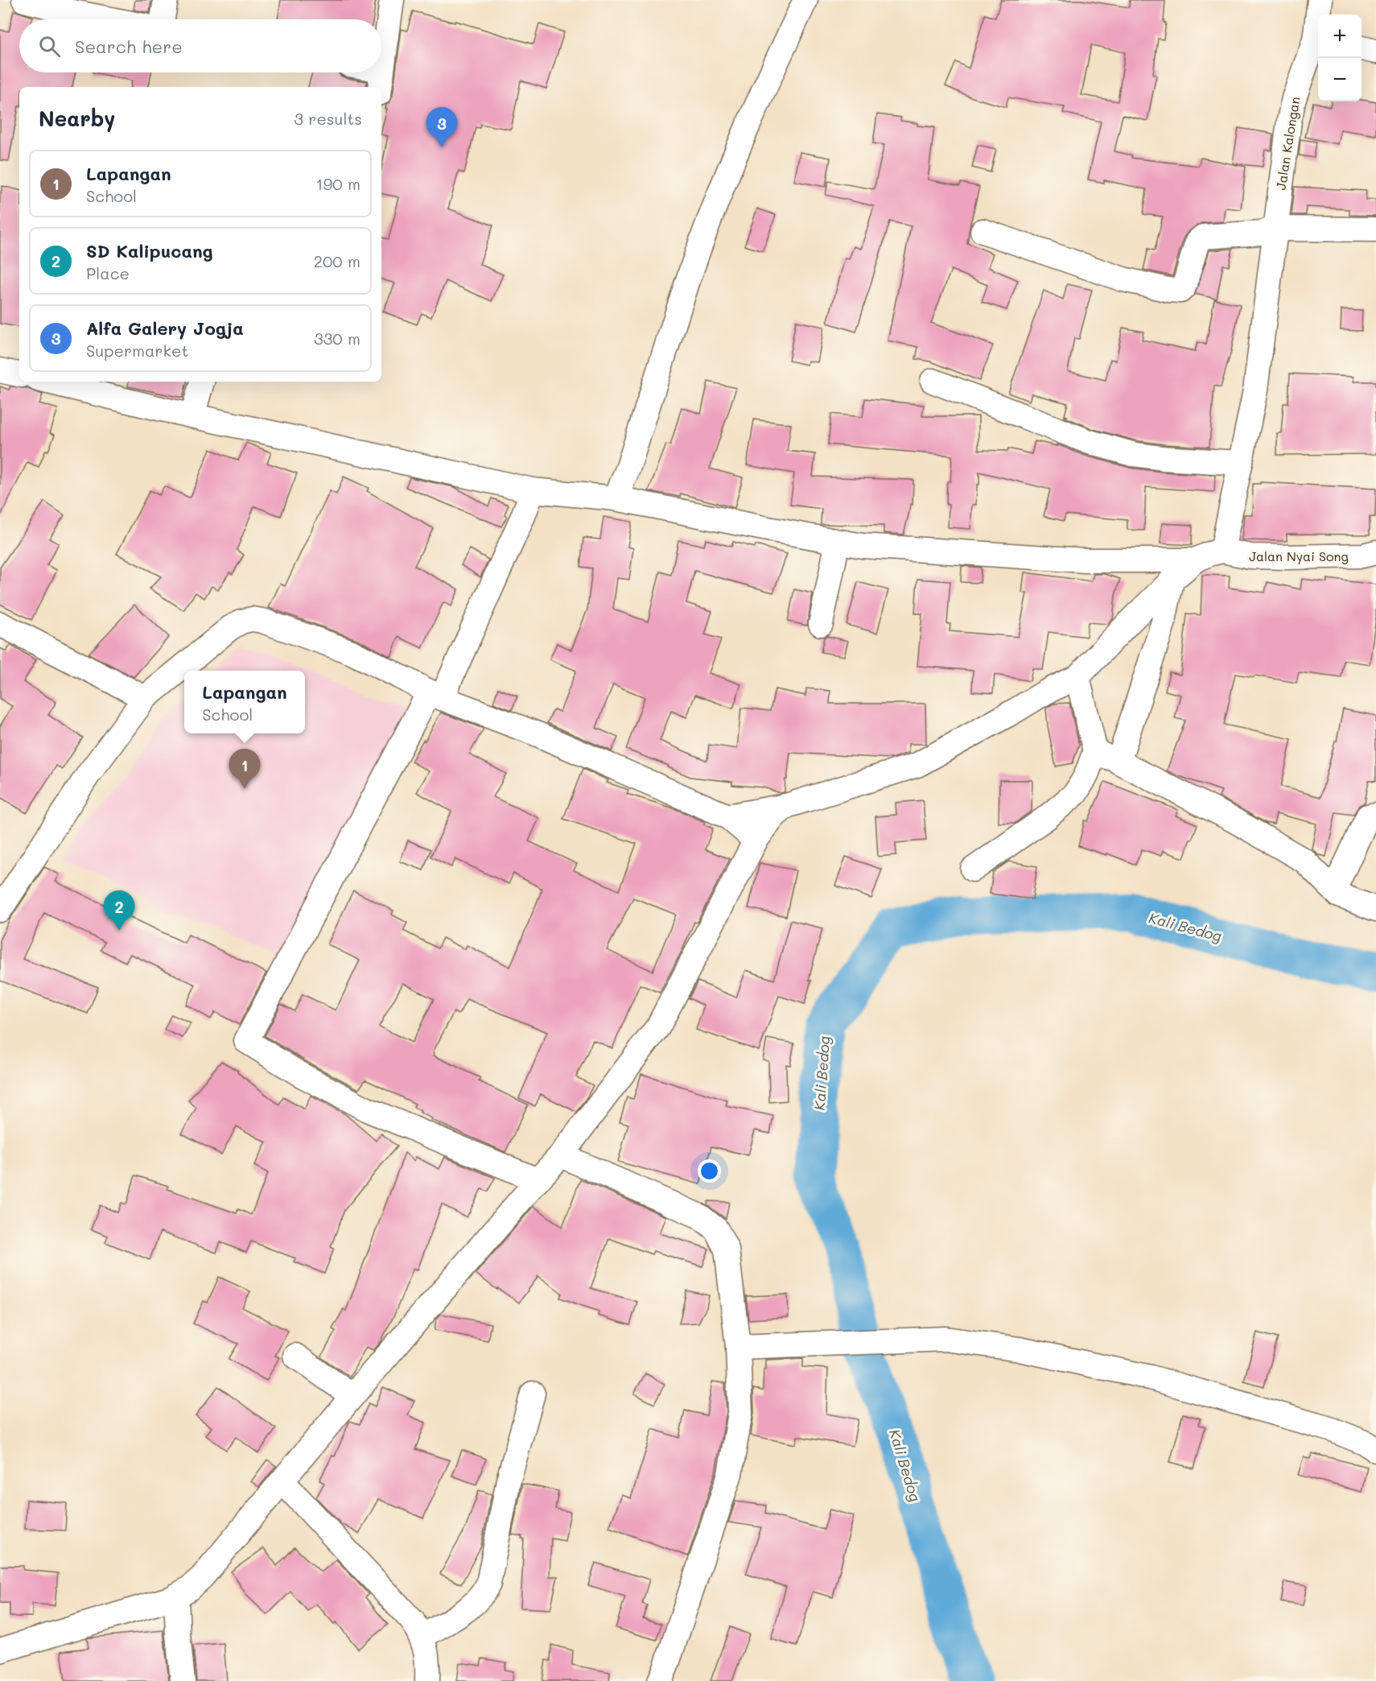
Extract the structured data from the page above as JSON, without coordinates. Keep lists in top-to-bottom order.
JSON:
{
  "streets": {
    "street": ["Jalan Kalongan", "Jalan Nyai Song"]
  },
  "crossings": [
    ["Jalan Kalongan", "Jalan Nyai Song"]
  ],
  "water": ["Kali Bedog"],
  "page": {
    "map_buttons": ["+", "−"],
    "search": "Search here",
    "heading": ["Nearby", "3 results"],
    "pins": ["3", "1", "2"],
    "list": [
      {
        "mark": "1",
        "name": "Lapangan",
        "note": "School",
        "value": "190 m"
      },
      {
        "mark": "2",
        "name": "SD Kalipucang",
        "note": "Place",
        "value": "200 m"
      },
      {
        "mark": "3",
        "name": "Alfa Galery Jogja",
        "note": "Supermarket",
        "value": "330 m"
      }
    ],
    "popup": ["Lapangan", "School"]
  }
}
